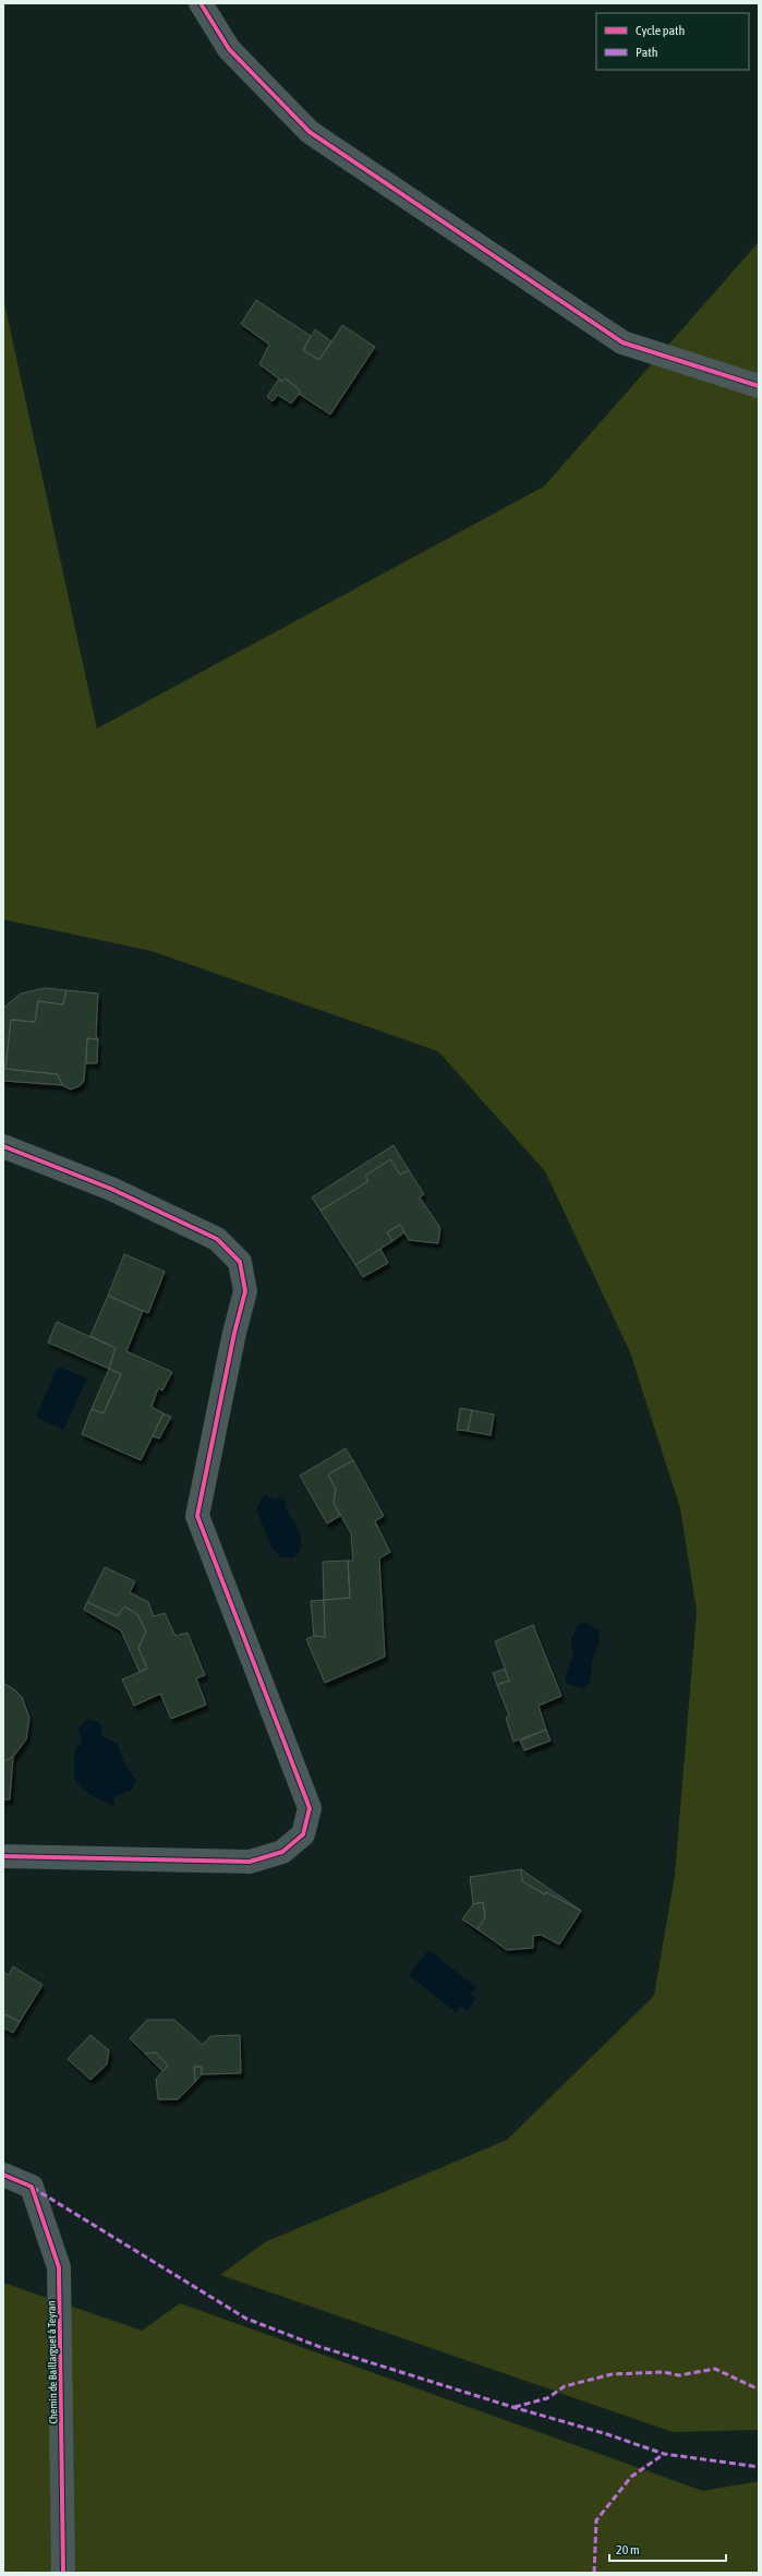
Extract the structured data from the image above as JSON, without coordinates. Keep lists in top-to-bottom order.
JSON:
{
  "streets": {
    "street": ["Chemin de Baillarguet à Teyran"]
  },
  "legend": ["Cycle path", "Path"],
  "scale_bar": "20 m"
}
